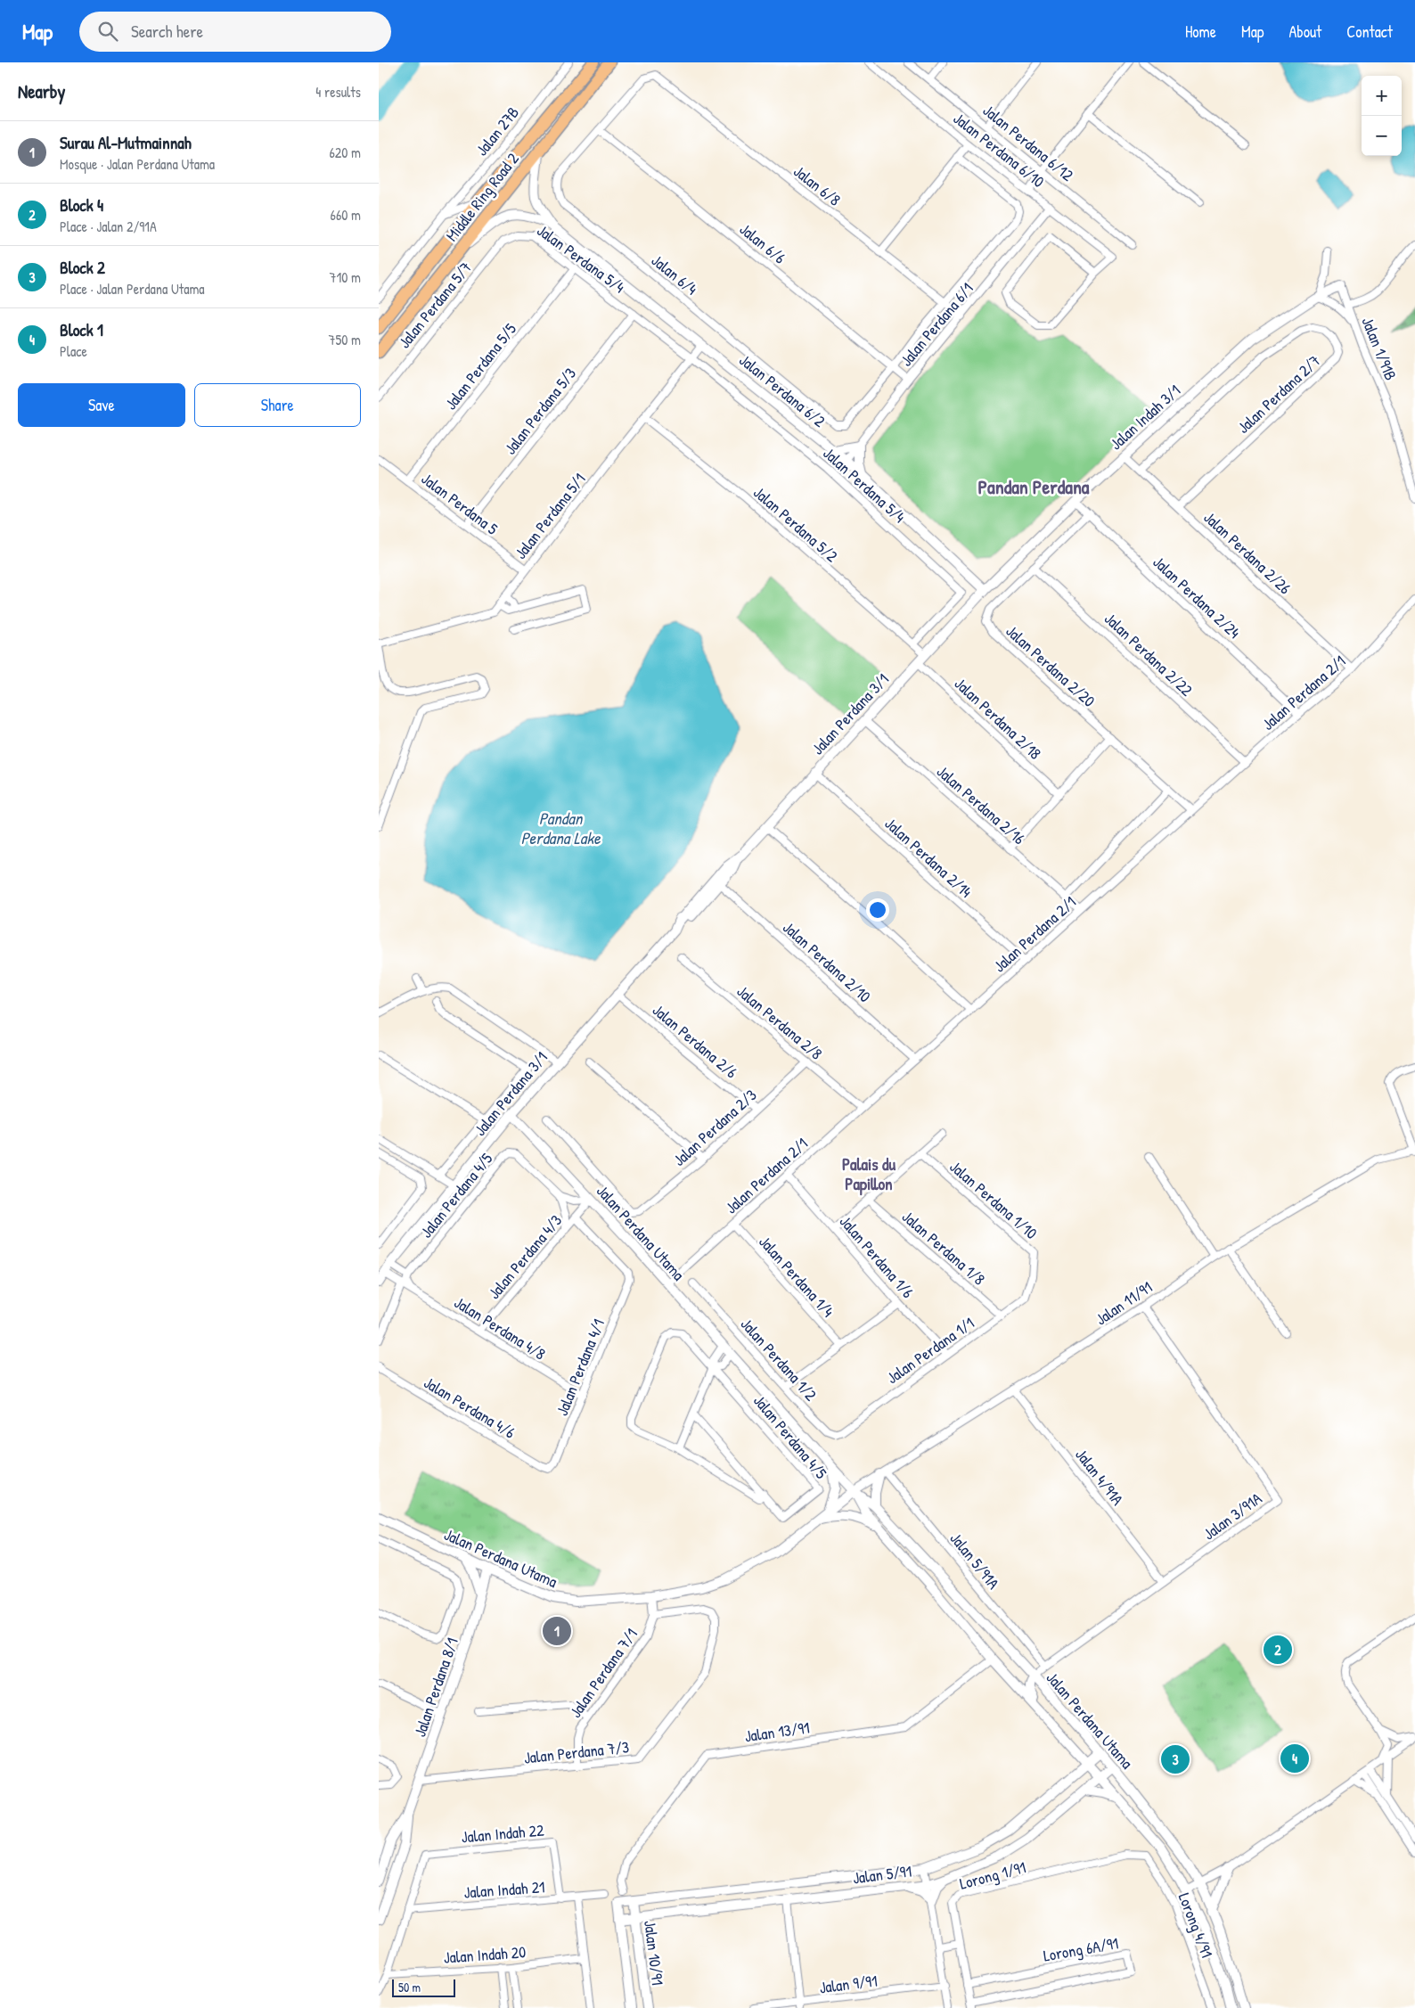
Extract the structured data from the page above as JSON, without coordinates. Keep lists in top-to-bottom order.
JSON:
{
  "streets": {
    "highway": ["Middle Ring Road 2"],
    "street": [
      "Jalan 27B",
      "Jalan Perdana 6/12",
      "Jalan Perdana 6/10",
      "Jalan 6/8",
      "Jalan 6/6",
      "Jalan Perdana 5/4",
      "Jalan 6/4",
      "Jalan Perdana 5/7",
      "Jalan Perdana 6/1",
      "Jalan 1/91B",
      "Jalan Perdana 5/5",
      "Jalan Perdana 6/2",
      "Jalan Perdana 2/7",
      "Jalan Perdana 5/3",
      "Jalan Indah 3/1",
      "Jalan Perdana 5",
      "Jalan Perdana 5/1",
      "Jalan Perdana 5/2",
      "Jalan Perdana 2/26",
      "Jalan Perdana 2/24",
      "Jalan Perdana 2/22",
      "Jalan Perdana 2/20",
      "Jalan Perdana 2/1",
      "Jalan Perdana 3/1",
      "Jalan Perdana 2/18",
      "Jalan Perdana 2/16",
      "Jalan Perdana 2/14",
      "Jalan Perdana 2/10",
      "Jalan Perdana 2/8",
      "Jalan Perdana 2/6",
      "Jalan Perdana 2/3",
      "Jalan Perdana 4/5",
      "Jalan Perdana 1/10",
      "Jalan Perdana Utama",
      "Jalan Perdana 1/8",
      "Jalan Perdana 4/3",
      "Jalan Perdana 1/6",
      "Jalan Perdana 1/4",
      "Jalan 11/91",
      "Jalan Perdana 4/8",
      "Jalan Perdana 1/1",
      "Jalan Perdana 1/2",
      "Jalan Perdana 4/1",
      "Jalan Perdana 4/6",
      "Jalan 4/91A",
      "Jalan 3/91A",
      "Jalan 5/91A",
      "Jalan Perdana 7/1",
      "Jalan Perdana 8/1",
      "Jalan 13/91",
      "Jalan Perdana 7/3",
      "Jalan Indah 22",
      "Jalan 5/91",
      "Lorong 1/91",
      "Jalan Indah 21",
      "Lorong 4/91",
      "Lorong 6A/91",
      "Jalan 10/91",
      "Jalan Indah 20",
      "Jalan 9/91"
    ]
  },
  "crossings": [
    ["Jalan Perdana 6/10", "Jalan Perdana 6/1"],
    ["Jalan 6/8", "Jalan 6/4"],
    ["Jalan 6/8", "Jalan Perdana 6/1"],
    ["Middle Ring Road 2", "Jalan Perdana 6/2"],
    ["Jalan 6/6", "Jalan 6/4"],
    ["Jalan 6/6", "Jalan Perdana 6/1"],
    ["Jalan Perdana 5/4", "Jalan Perdana 5/7"],
    ["Jalan Perdana 5/4", "Jalan Perdana 5/5"],
    ["Jalan Perdana 5/4", "Jalan Perdana 5/3"],
    ["Jalan Perdana 5/4", "Jalan Perdana 5/1"],
    ["Jalan Perdana 5/4", "Jalan Perdana 5/2"],
    ["Jalan Perdana 6/1", "Jalan Perdana 6/2"],
    ["Jalan 1/91B", "Jalan Indah 3/1"],
    ["Jalan Perdana 5/5", "Jalan Perdana 5"],
    ["Jalan Perdana 6/2", "Jalan Indah 3/1"],
    ["Jalan Perdana 6/2", "Jalan Perdana 5/1"],
    ["Jalan Perdana 6/2", "Jalan Perdana 3/1"],
    ["Jalan Perdana 2/7", "Jalan Perdana 2/26"],
    ["Jalan Perdana 5/3", "Jalan Perdana 5"],
    ["Jalan Indah 3/1", "Jalan Perdana 2/26"],
    ["Jalan Indah 3/1", "Jalan Perdana 2/24"],
    ["Jalan Indah 3/1", "Jalan Perdana 3/1"],
    ["Jalan Perdana 5", "Jalan Perdana 5/1"],
    ["Jalan Perdana 5/1", "Jalan Perdana 5/2"],
    ["Jalan Perdana 5/2", "Jalan Perdana 3/1"],
    ["Jalan Perdana 2/26", "Jalan Perdana 2/1"],
    ["Jalan Perdana 2/24", "Jalan Perdana 2/20"],
    ["Jalan Perdana 2/24", "Jalan Perdana 2/1"],
    ["Jalan Perdana 2/22", "Jalan Perdana 2/20"],
    ["Jalan Perdana 2/22", "Jalan Perdana 2/1"],
    ["Jalan Perdana 2/20", "Jalan Perdana 2/1"],
    ["Jalan Perdana 2/1", "Jalan Perdana 2/16"],
    ["Jalan Perdana 2/1", "Jalan Perdana 2/14"],
    ["Jalan Perdana 2/1", "Jalan Perdana 2/10"],
    ["Jalan Perdana 2/1", "Jalan Perdana 2/8"],
    ["Jalan Perdana 2/1", "Jalan Perdana Utama"],
    ["Jalan Perdana 2/1", "Jalan Perdana 1/6"],
    ["Jalan Perdana 2/1", "Jalan Perdana 1/4"],
    ["Jalan Perdana 3/1", "Jalan Perdana 2/18"],
    ["Jalan Perdana 3/1", "Jalan Perdana 2/16"],
    ["Jalan Perdana 3/1", "Jalan Perdana 2/14"],
    ["Jalan Perdana 3/1", "Jalan Perdana 2/10"],
    ["Jalan Perdana 3/1", "Jalan Perdana 2/6"],
    ["Jalan Perdana 3/1", "Jalan Perdana Utama"],
    ["Jalan Perdana 3/1", "Jalan Perdana 4/8"],
    ["Jalan Perdana 2/8", "Jalan Perdana 2/3"],
    ["Jalan Perdana 2/6", "Jalan Perdana 2/3"],
    ["Jalan Perdana 4/5", "Jalan Perdana 4/3"],
    ["Jalan Perdana 1/10", "Jalan Perdana 1/1"],
    ["Jalan Perdana Utama", "Jalan Perdana 4/3"],
    ["Jalan Perdana Utama", "Jalan 11/91"],
    ["Jalan Perdana Utama", "Jalan 3/91A"],
    ["Jalan Perdana Utama", "Jalan Perdana 7/1"],
    ["Jalan Perdana Utama", "Jalan Perdana 8/1"],
    ["Jalan Perdana Utama", "Jalan 13/91"],
    ["Jalan Perdana Utama", "Jalan 5/91"],
    ["Jalan Perdana 1/8", "Jalan Perdana 1/1"],
    ["Jalan Perdana 4/3", "Jalan Perdana 4/8"],
    ["Jalan Perdana 4/3", "Jalan Perdana 4/1"],
    ["Jalan Perdana 1/6", "Jalan Perdana 1/1"],
    ["Jalan 11/91", "Jalan 4/91A"],
    ["Jalan 11/91", "Jalan 3/91A"],
    ["Jalan 11/91", "Jalan 5/91A"],
    ["Jalan Perdana 4/8", "Jalan Perdana 4/1"],
    ["Jalan Perdana 1/1", "Jalan Perdana 1/2"],
    ["Jalan Perdana 4/1", "Jalan Perdana 4/6"],
    ["Jalan 4/91A", "Jalan 3/91A"],
    ["Jalan 3/91A", "Jalan 5/91A"],
    ["Jalan Perdana 7/1", "Jalan Perdana 7/3"],
    ["Jalan Perdana 8/1", "Jalan Perdana 7/3"],
    ["Jalan Indah 22", "Jalan Indah 21"],
    ["Jalan 5/91", "Jalan 10/91"],
    ["Lorong 1/91", "Lorong 4/91"],
    ["Lorong 1/91", "Lorong 6A/91"]
  ],
  "districts": ["Pandan Perdana", "Palais du Papillon"],
  "water": ["Pandan Perdana Lake"],
  "scale_bar": "50 m",
  "page": {
    "header": "Map",
    "search": "Search here",
    "nav": [
      "Home",
      "Map",
      "About",
      "Contact"
    ],
    "heading": ["Nearby", "4 results"],
    "map_buttons": ["+", "−"],
    "list": [
      {
        "mark": "1",
        "name": "Surau Al-Mutmainnah",
        "note": "Mosque · Jalan Perdana Utama",
        "value": "620 m"
      },
      {
        "mark": "2",
        "name": "Block 4",
        "note": "Place · Jalan 2/91A",
        "value": "660 m"
      },
      {
        "mark": "3",
        "name": "Block 2",
        "note": "Place · Jalan Perdana Utama",
        "value": "710 m"
      },
      {
        "mark": "4",
        "name": "Block 1",
        "note": "Place",
        "value": "750 m"
      }
    ],
    "buttons": ["Save", "Share"],
    "pins": [
      "1",
      "2",
      "4",
      "3"
    ],
    "scale": "50 m"
  }
}
